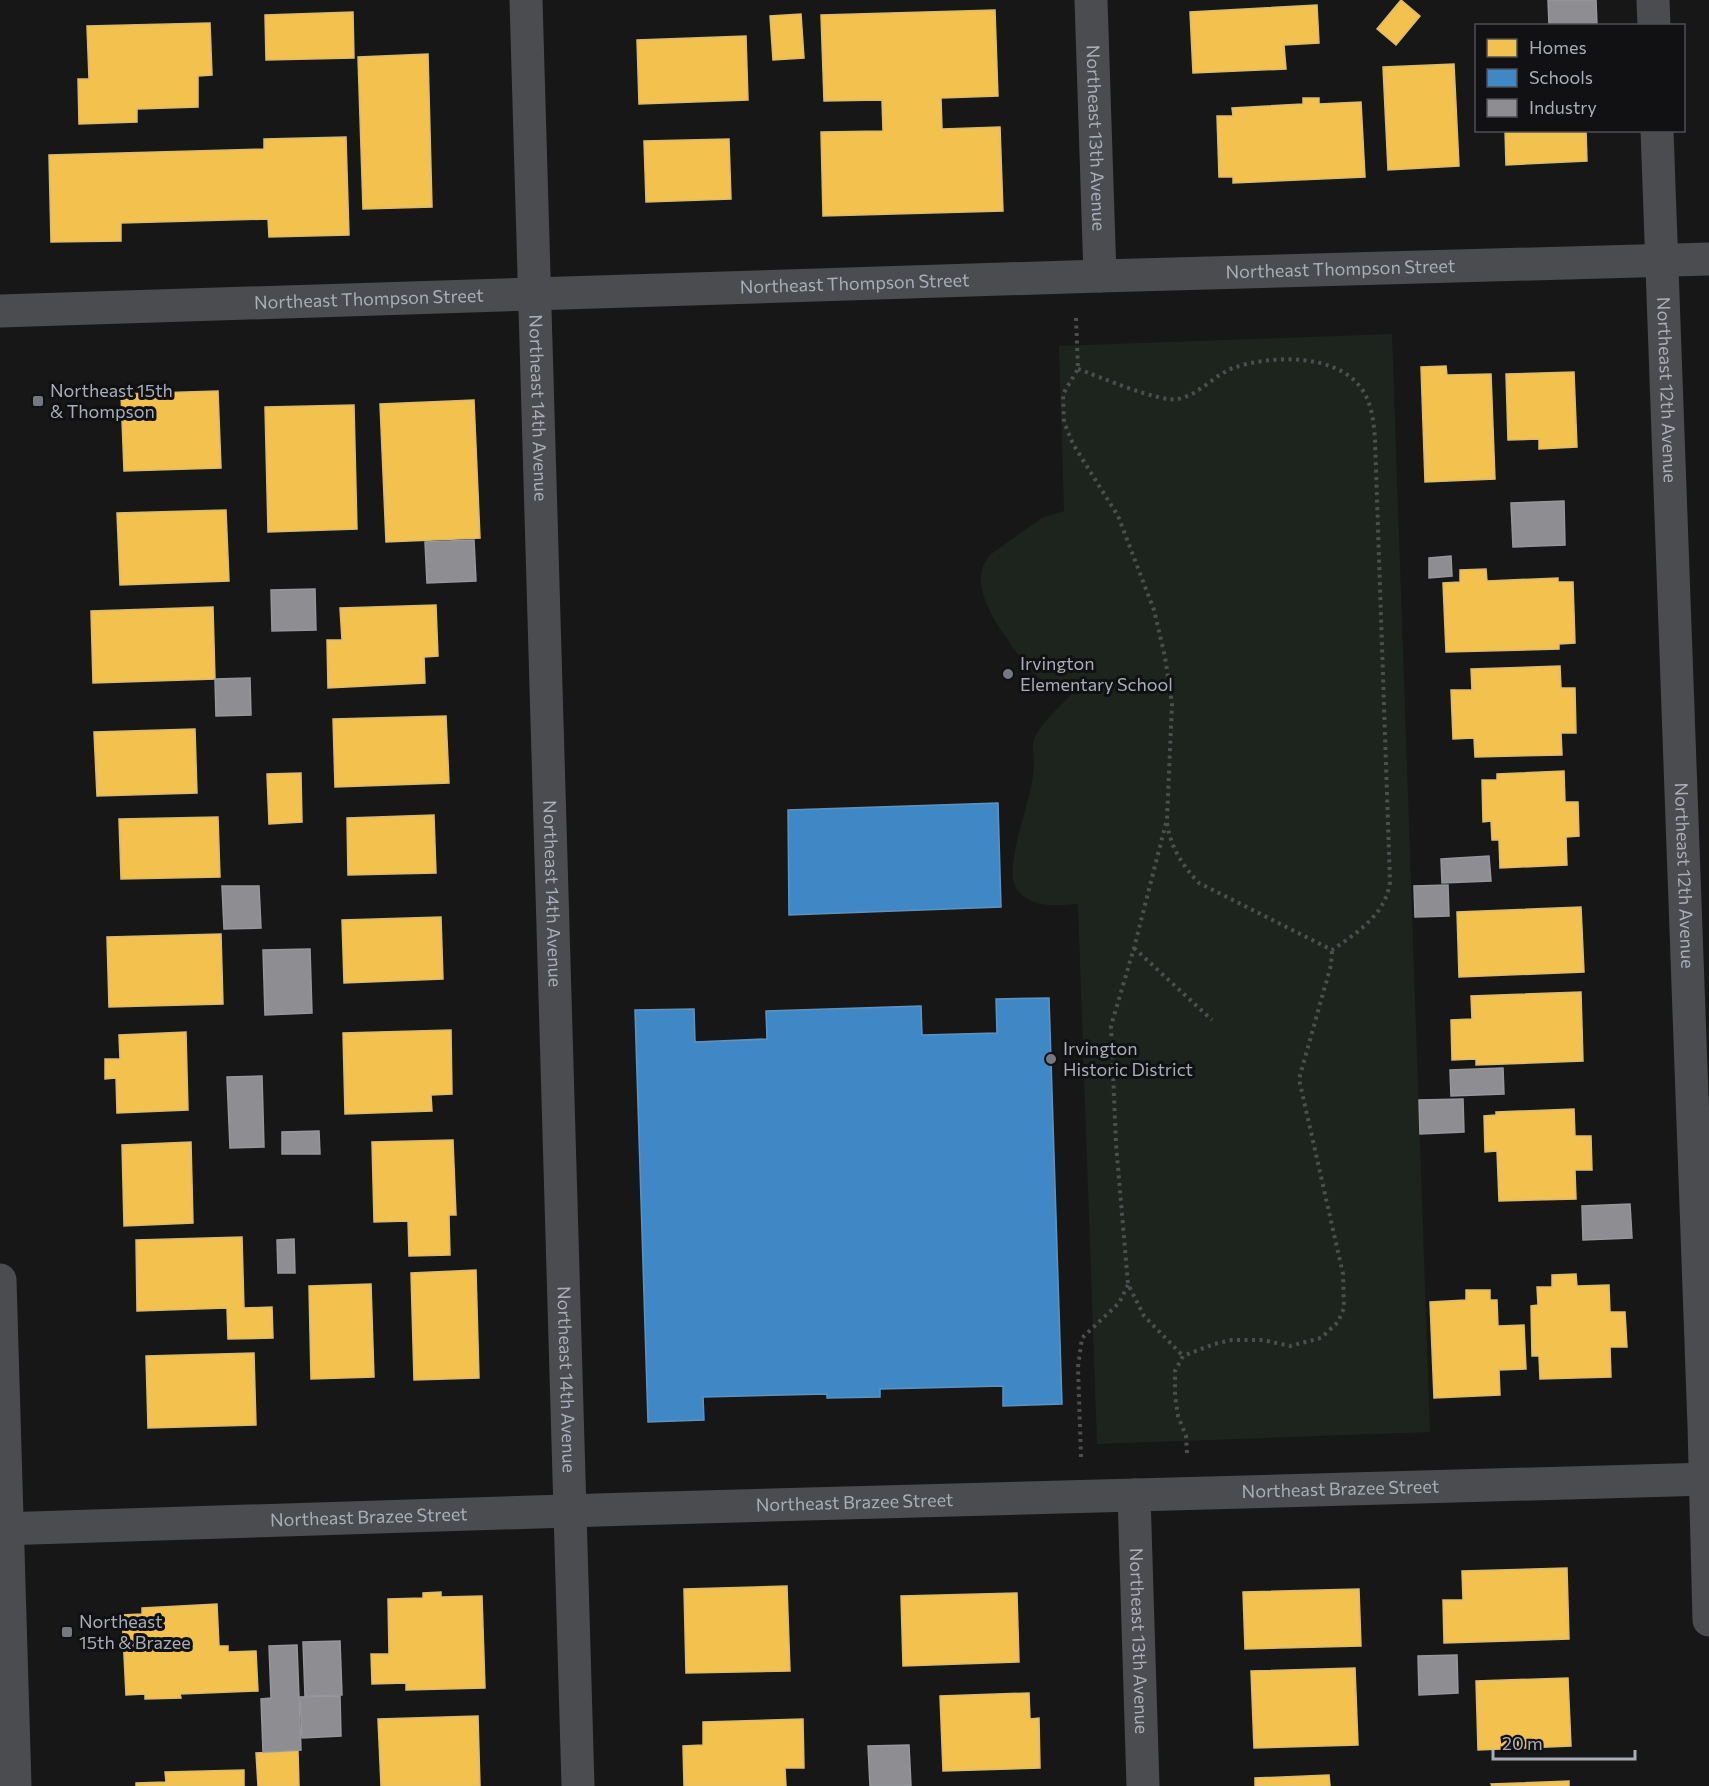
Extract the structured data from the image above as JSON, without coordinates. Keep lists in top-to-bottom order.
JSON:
{
  "streets": {
    "street": [
      "Northeast 13th Avenue",
      "Northeast Thompson Street",
      "Northeast 12th Avenue",
      "Northeast 14th Avenue",
      "Northeast Brazee Street"
    ]
  },
  "crossings": [
    ["Northeast 13th Avenue", "Northeast Thompson Street"],
    ["Northeast 13th Avenue", "Northeast Brazee Street"],
    ["Northeast Thompson Street", "Northeast 12th Avenue"],
    ["Northeast Thompson Street", "Northeast 14th Avenue"],
    ["Northeast 12th Avenue", "Northeast Brazee Street"],
    ["Northeast 14th Avenue", "Northeast Brazee Street"]
  ],
  "places": {
    "transit": ["Northeast 15th & Thompson", "Northeast 15th & Brazee"],
    "other": ["Irvington Elementary School", "Irvington Historic District"]
  },
  "legend": ["Homes", "Schools", "Industry"],
  "scale_bar": "20 m"
}
